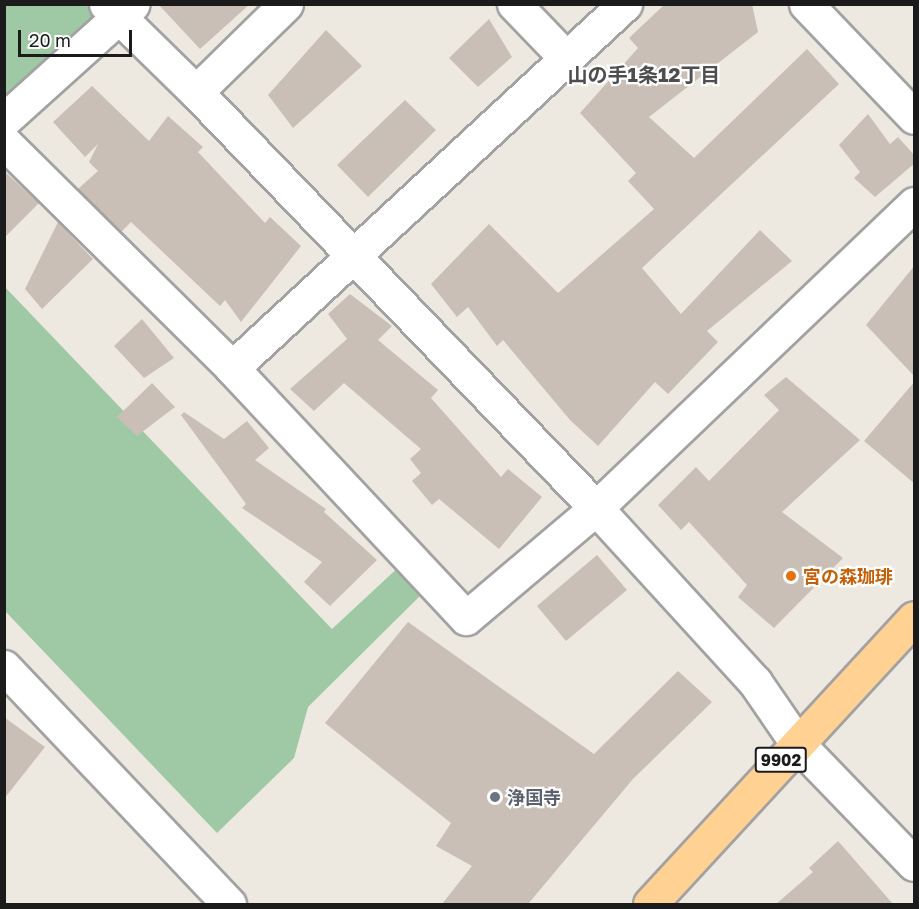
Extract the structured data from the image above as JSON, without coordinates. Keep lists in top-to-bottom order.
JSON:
{
  "streets": {
    "main road": ["9902"]
  },
  "districts": ["山の手1条12丁目"],
  "places": ["宮の森珈琲", "浄国寺"],
  "scale_bar": "20 m"
}
